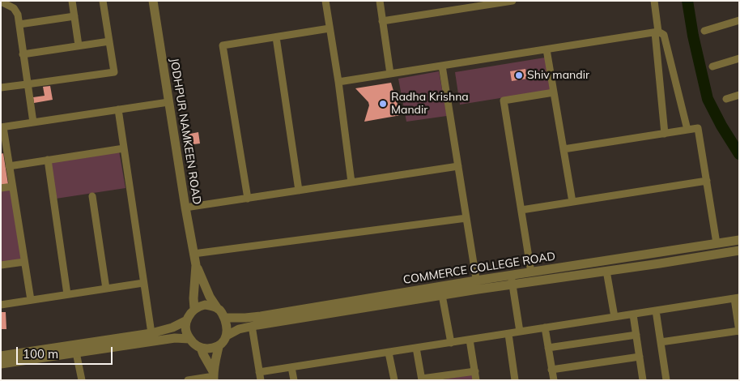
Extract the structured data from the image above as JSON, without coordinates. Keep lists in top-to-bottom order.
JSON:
{
  "streets": {
    "street": ["JODHPUR NAMKEEN ROAD", "COMMERCE COLLEGE ROAD"]
  },
  "places": ["Shiv mandir", "Radha Krishna Mandir"],
  "scale_bar": "100 m"
}
